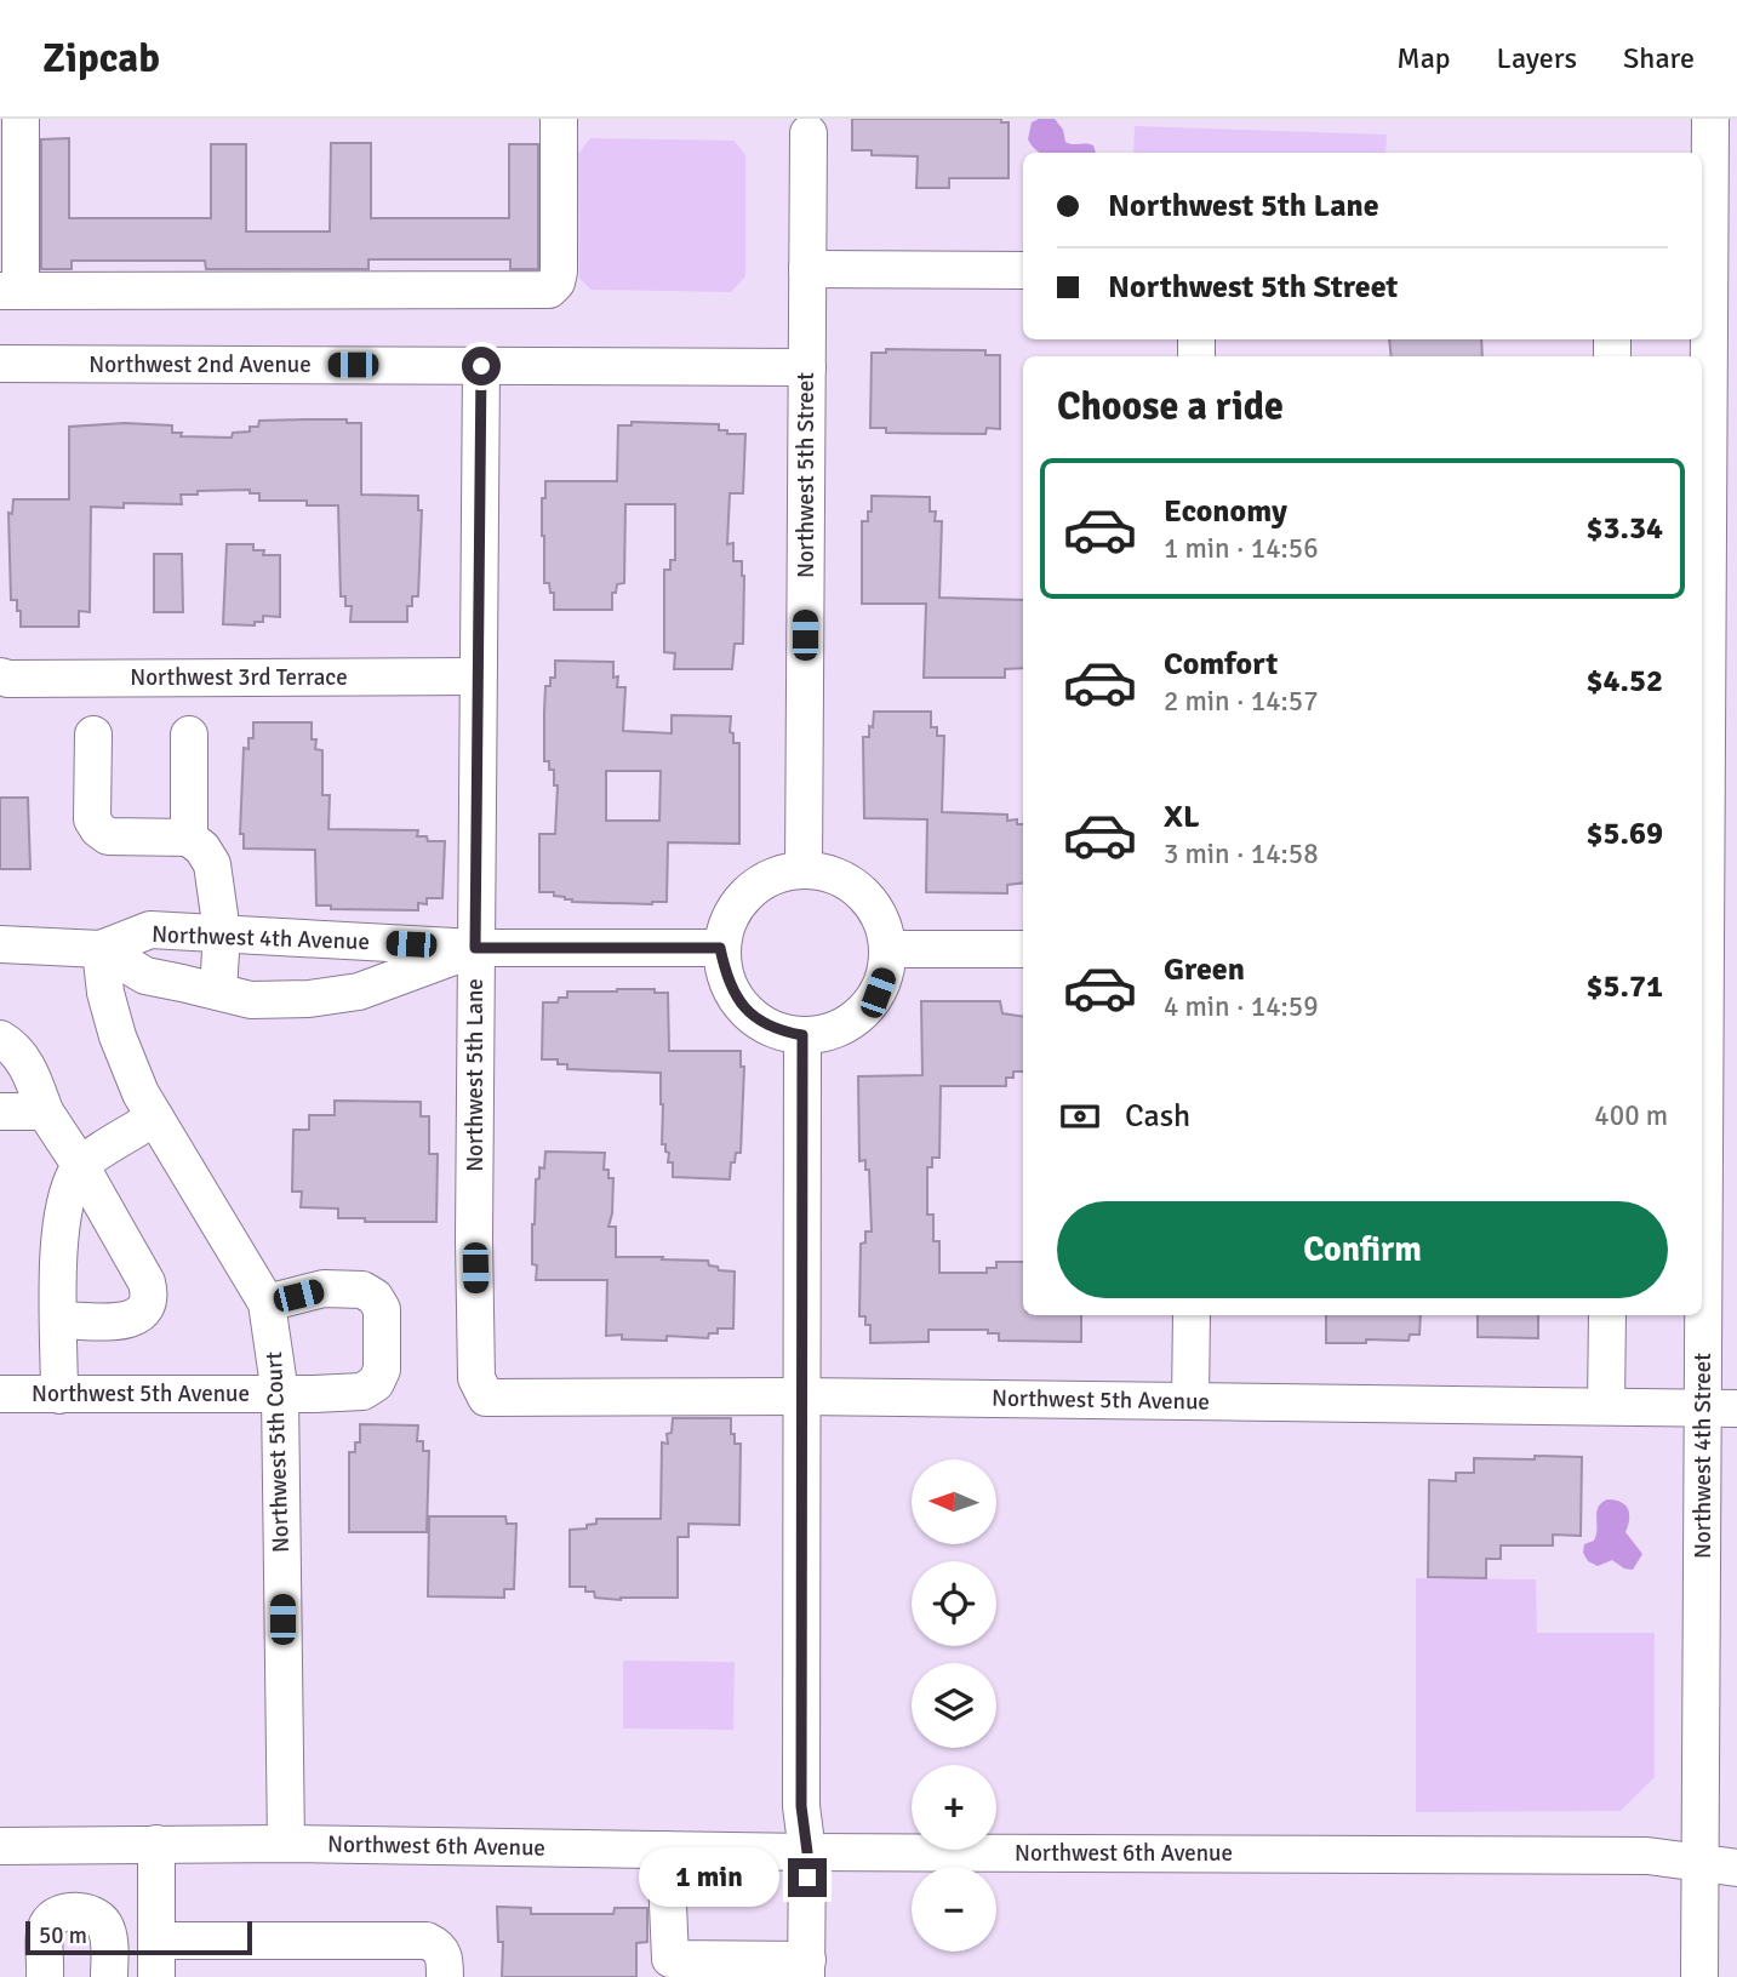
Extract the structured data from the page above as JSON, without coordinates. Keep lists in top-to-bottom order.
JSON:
{
  "streets": {
    "street": [
      "Northwest 2nd Avenue",
      "Northwest 5th Street",
      "Northwest 3rd Terrace",
      "Northwest 4th Avenue",
      "Northwest 5th Lane",
      "Northwest 5th Avenue",
      "Northwest 5th Court",
      "Northwest 4th Street",
      "Northwest 6th Avenue"
    ]
  },
  "crossings": [
    ["Northwest 2nd Avenue", "Northwest 5th Street"],
    ["Northwest 2nd Avenue", "Northwest 5th Lane"],
    ["Northwest 5th Street", "Northwest 4th Avenue"],
    ["Northwest 3rd Terrace", "Northwest 5th Lane"],
    ["Northwest 4th Avenue", "Northwest 5th Lane"],
    ["Northwest 4th Avenue", "Northwest 5th Court"],
    ["Northwest 5th Lane", "Northwest 5th Avenue"],
    ["Northwest 5th Avenue", "Northwest 5th Court"],
    ["Northwest 5th Avenue", "Northwest 4th Street"],
    ["Northwest 5th Court", "Northwest 6th Avenue"],
    ["Northwest 4th Street", "Northwest 6th Avenue"]
  ],
  "scale_bar": "50 m",
  "north": "left",
  "page": {
    "header": "Zipcab",
    "nav": ["Map", "Layers", "Share"],
    "banner": ["Northwest 5th Lane", "Northwest 5th Street"],
    "heading": "Choose a ride",
    "list": [
      {
        "name": "Economy",
        "note": "1 min · 14:56",
        "value": "$3.34"
      },
      {
        "name": "Comfort",
        "note": "2 min · 14:57",
        "value": "$4.52"
      },
      {
        "name": "XL",
        "note": "3 min · 14:58",
        "value": "$5.69"
      },
      {
        "name": "Green",
        "note": "4 min · 14:59",
        "value": "$5.71"
      }
    ],
    "pay": ["Cash", "400 m"],
    "buttons": "Confirm",
    "map_buttons": ["+", "−"],
    "bubble": "1 min",
    "scale": "50 m"
  }
}
